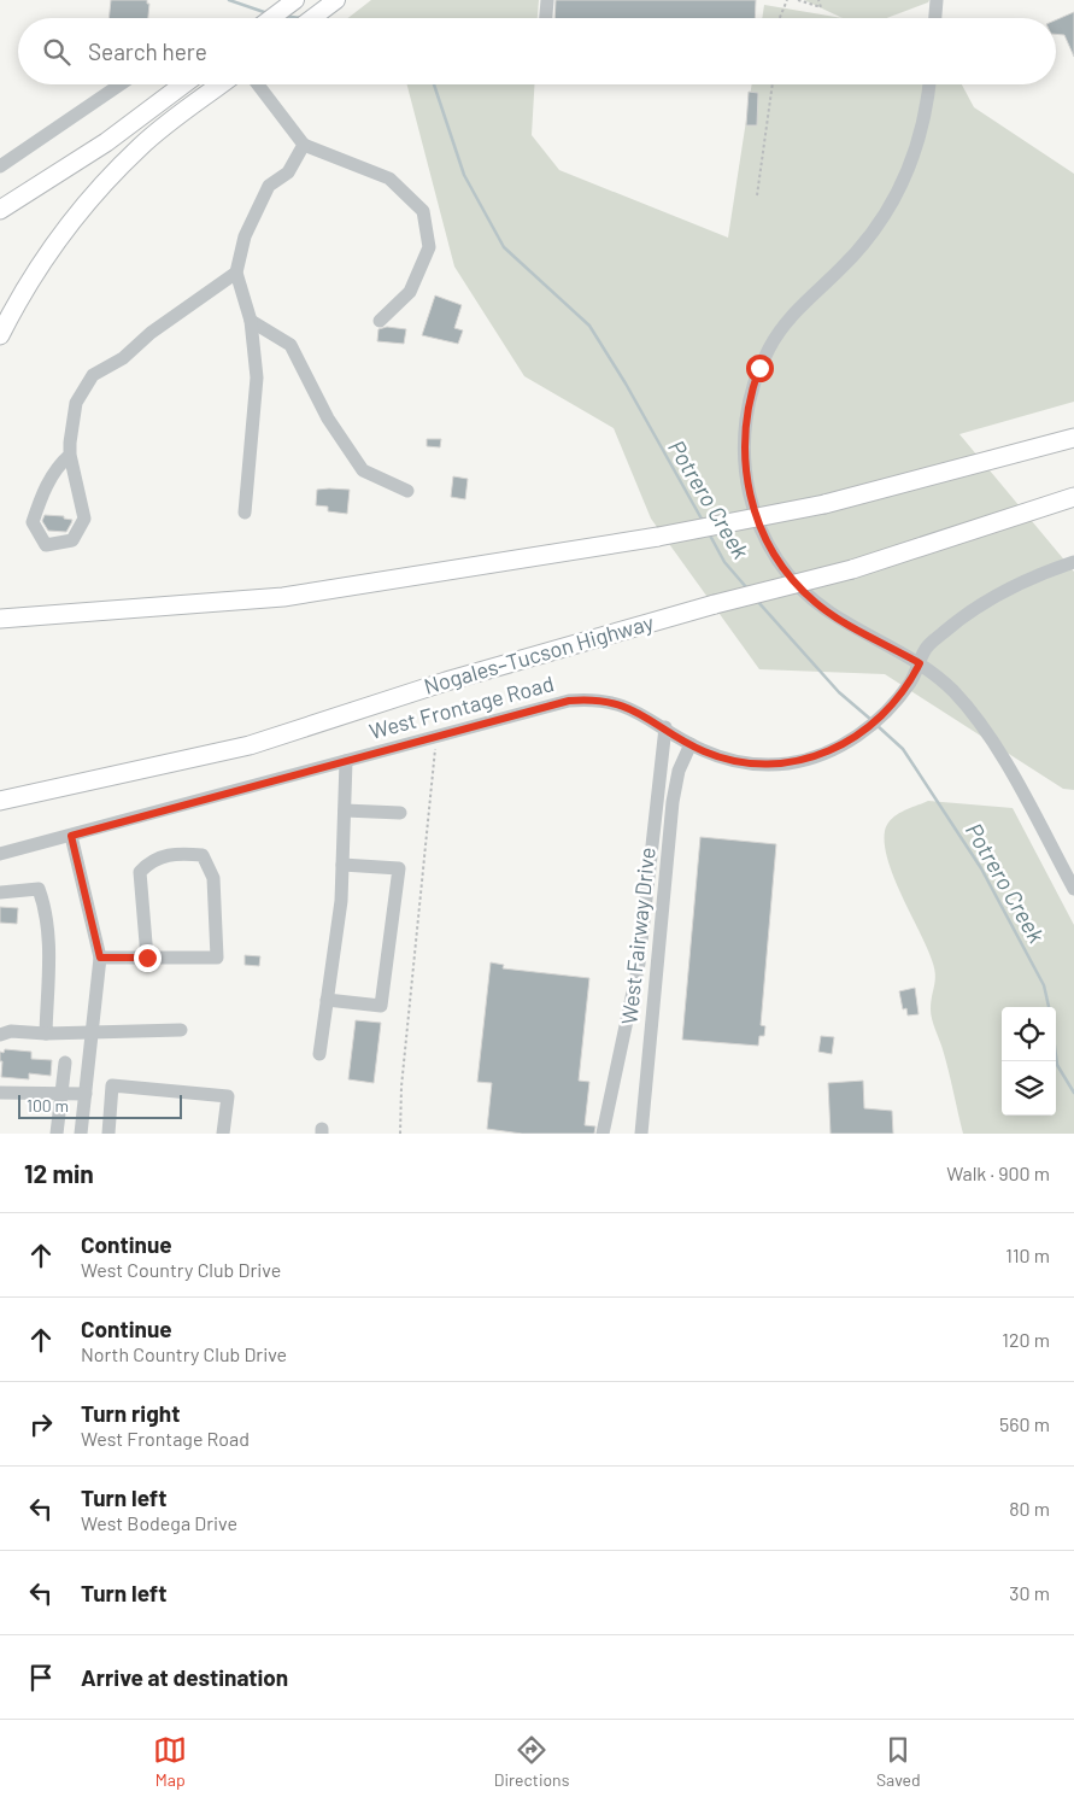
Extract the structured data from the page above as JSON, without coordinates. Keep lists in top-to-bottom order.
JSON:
{
  "streets": {
    "highway": ["Nogales–Tucson Highway"],
    "street": ["West Frontage Road", "West Fairway Drive"]
  },
  "crossings": [
    ["West Frontage Road", "West Fairway Drive"]
  ],
  "water": ["Potrero Creek"],
  "scale_bar": "100 m",
  "page": {
    "search": "Search here",
    "scale": "100 m",
    "heading": ["12 min", "Walk · 900 m"],
    "list": [
      ["Continue", "West Country Club Drive", "110 m"],
      ["Continue", "North Country Club Drive", "120 m"],
      ["Turn right", "West Frontage Road", "560 m"],
      ["Turn left", "West Bodega Drive", "80 m"],
      ["Turn left", "30 m"],
      "Arrive at destination"
    ],
    "nav": ["Map", "Directions", "Saved"]
  }
}
